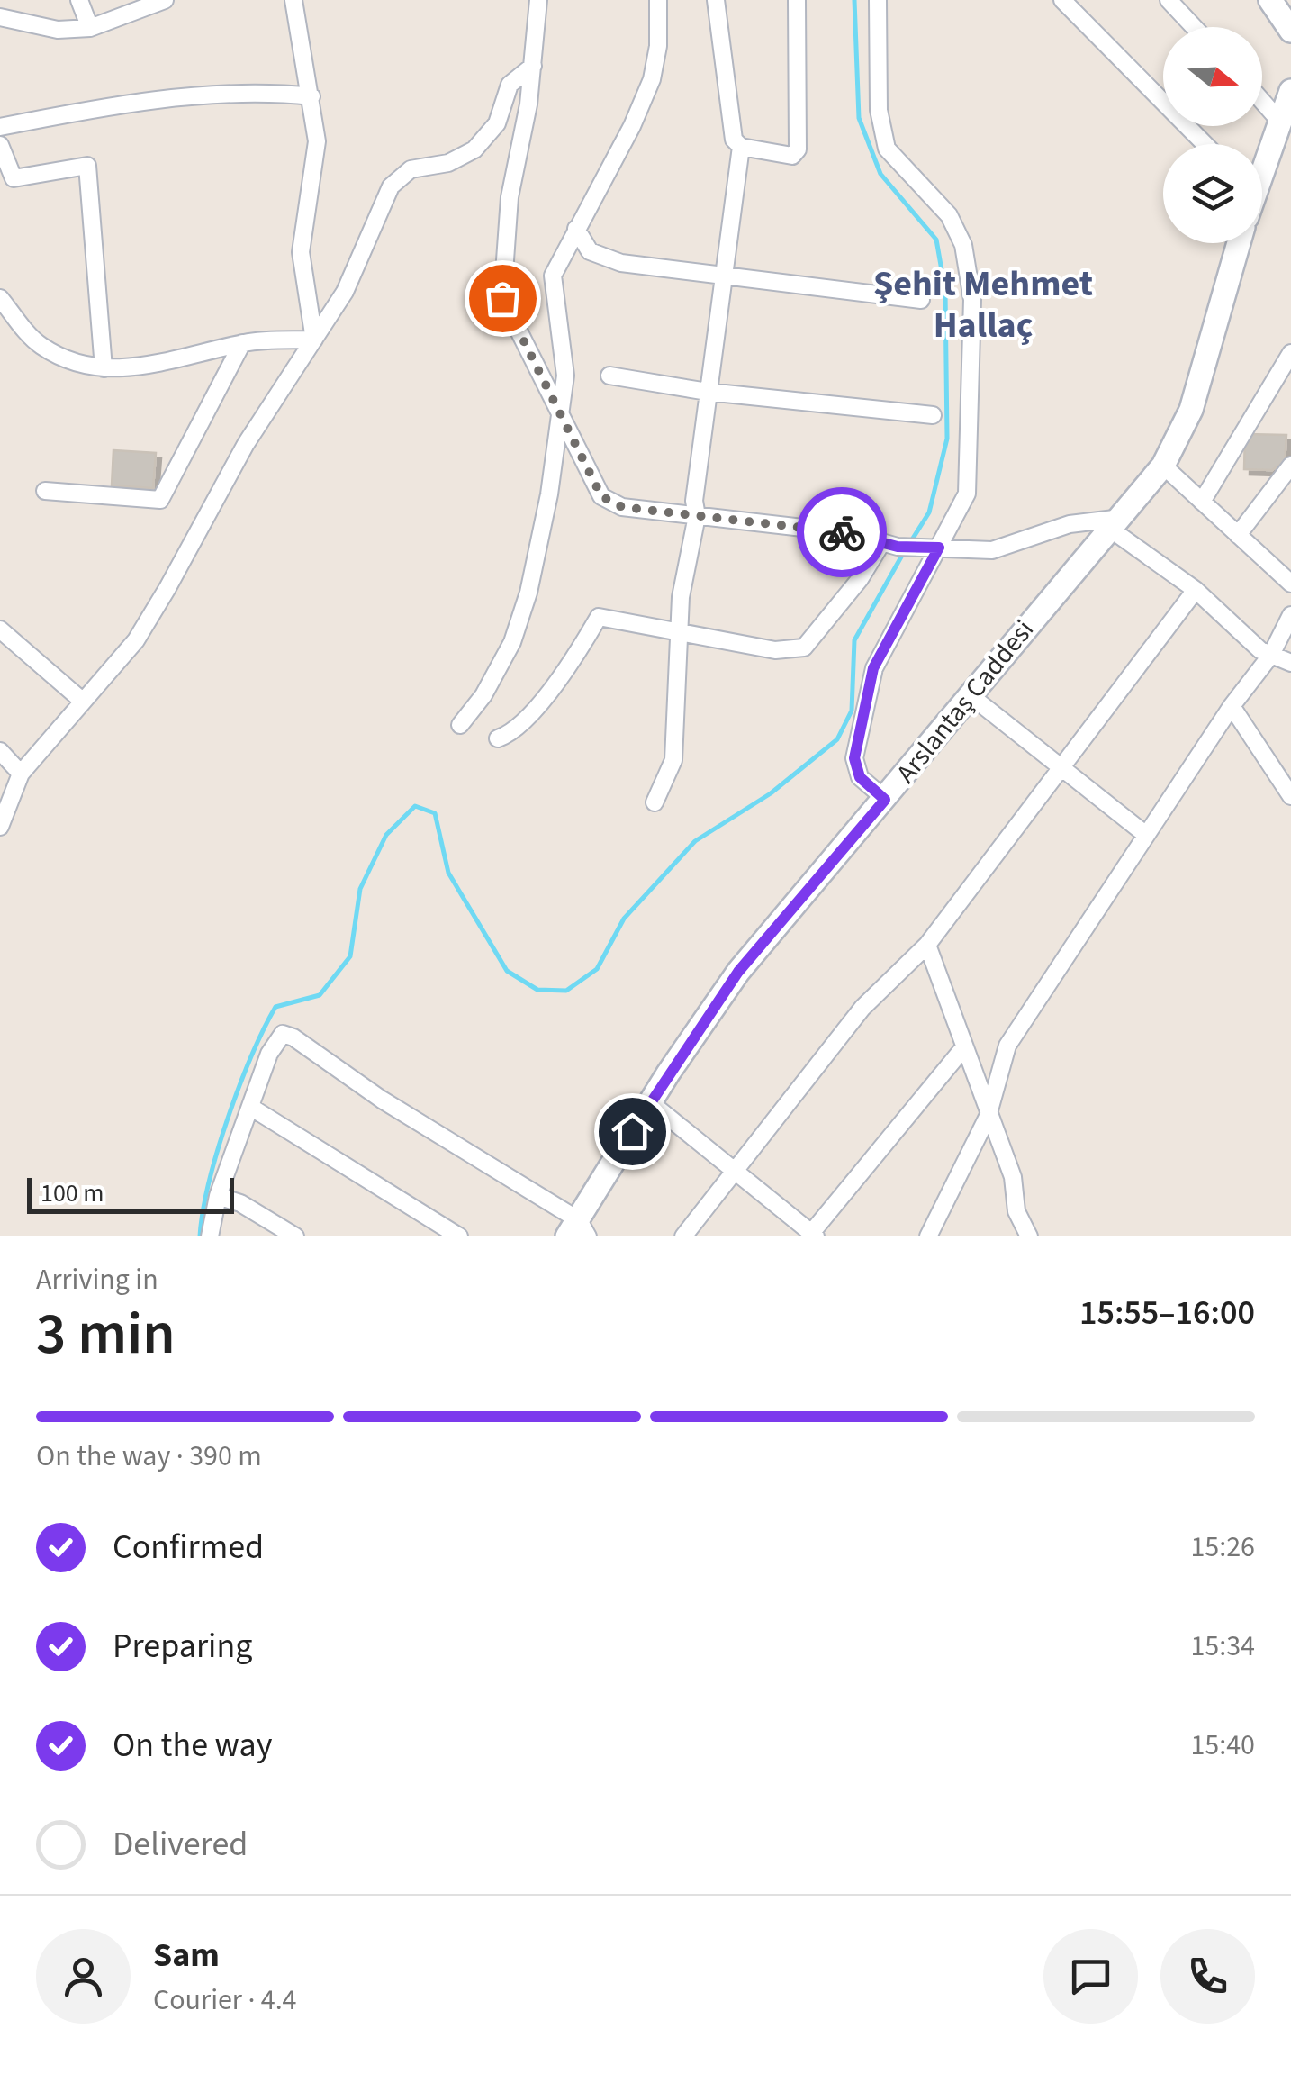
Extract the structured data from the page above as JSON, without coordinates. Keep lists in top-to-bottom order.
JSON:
{
  "streets": {
    "main road": ["Arslantaş Caddesi"]
  },
  "districts": ["Şehit Mehmet Hallaç"],
  "scale_bar": "100 m",
  "north": "right",
  "page": {
    "scale": "100 m",
    "heading": ["3 min", "Arriving in", "15:55–16:00"],
    "panel": ["Sam", "Courier · 4.4"],
    "bar": "On the way · 390 m",
    "list": [
      ["Confirmed", "15:26"],
      ["Preparing", "15:34"],
      ["On the way", "15:40"],
      "Delivered"
    ]
  }
}
